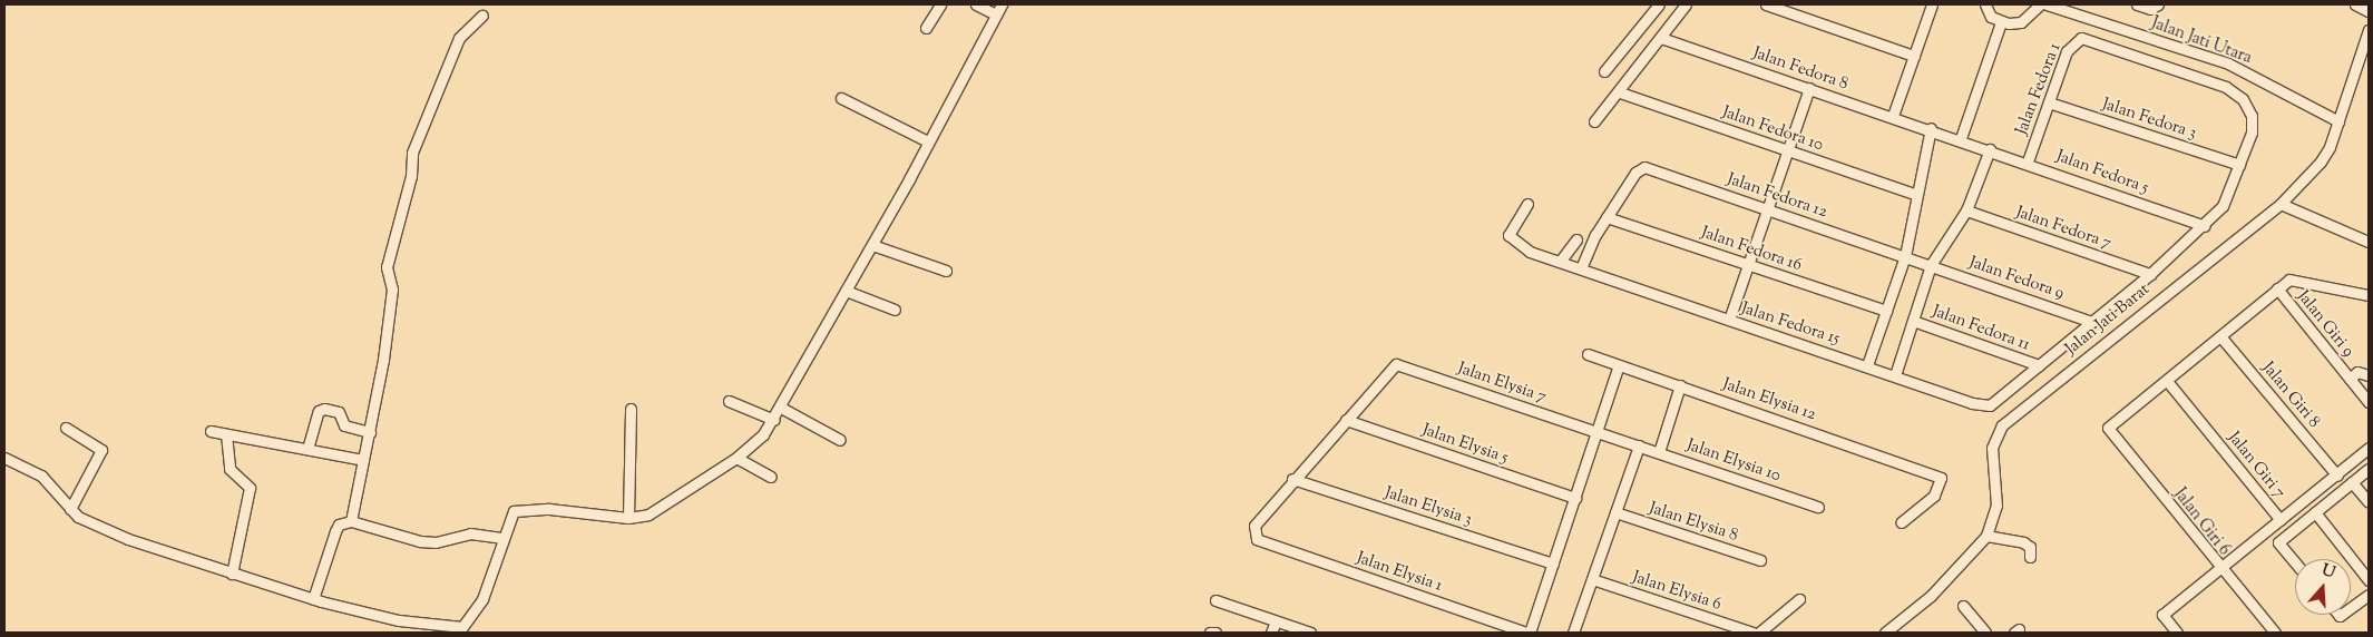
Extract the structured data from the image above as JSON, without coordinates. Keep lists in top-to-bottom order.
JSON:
{
  "streets": {
    "street": [
      "Jalan Jati Utara",
      "Jalan Fedora 8",
      "Jalan Fedora 1",
      "Jalan Fedora 3",
      "Jalan Fedora 10",
      "Jalan Fedora 5",
      "Jalan Fedora 12",
      "Jalan Fedora 7",
      "Jalan Fedora 16",
      "Jalan Fedora 9",
      "Jalan Jati Barat",
      "Jalan Fedora 15",
      "Jalan Giri 9",
      "Jalan Fedora 11",
      "Jalan Elysia 7",
      "Jalan Giri 8",
      "Jalan Elysia 12",
      "Jalan Elysia 5",
      "Jalan Elysia 10",
      "Jalan Giri 7",
      "Jalan Elysia 3",
      "Jalan Elysia 8",
      "Jalan Giri 6",
      "Jalan Elysia 1",
      "Jalan Elysia 6"
    ]
  },
  "crossings": [
    ["Jalan Jati Utara", "Jalan Jati Barat"],
    ["Jalan Fedora 8", "Jalan Fedora 5"],
    ["Jalan Fedora 1", "Jalan Fedora 3"],
    ["Jalan Fedora 1", "Jalan Fedora 5"],
    ["Jalan Fedora 12", "Jalan Fedora 16"],
    ["Jalan Fedora 12", "Jalan Fedora 9"],
    ["Jalan Fedora 15", "Jalan Fedora 11"],
    ["Jalan Elysia 7", "Jalan Elysia 5"],
    ["Jalan Elysia 7", "Jalan Elysia 10"],
    ["Jalan Giri 7", "Jalan Giri 6"],
    ["Jalan Elysia 3", "Jalan Elysia 1"]
  ],
  "north": "top"
}
